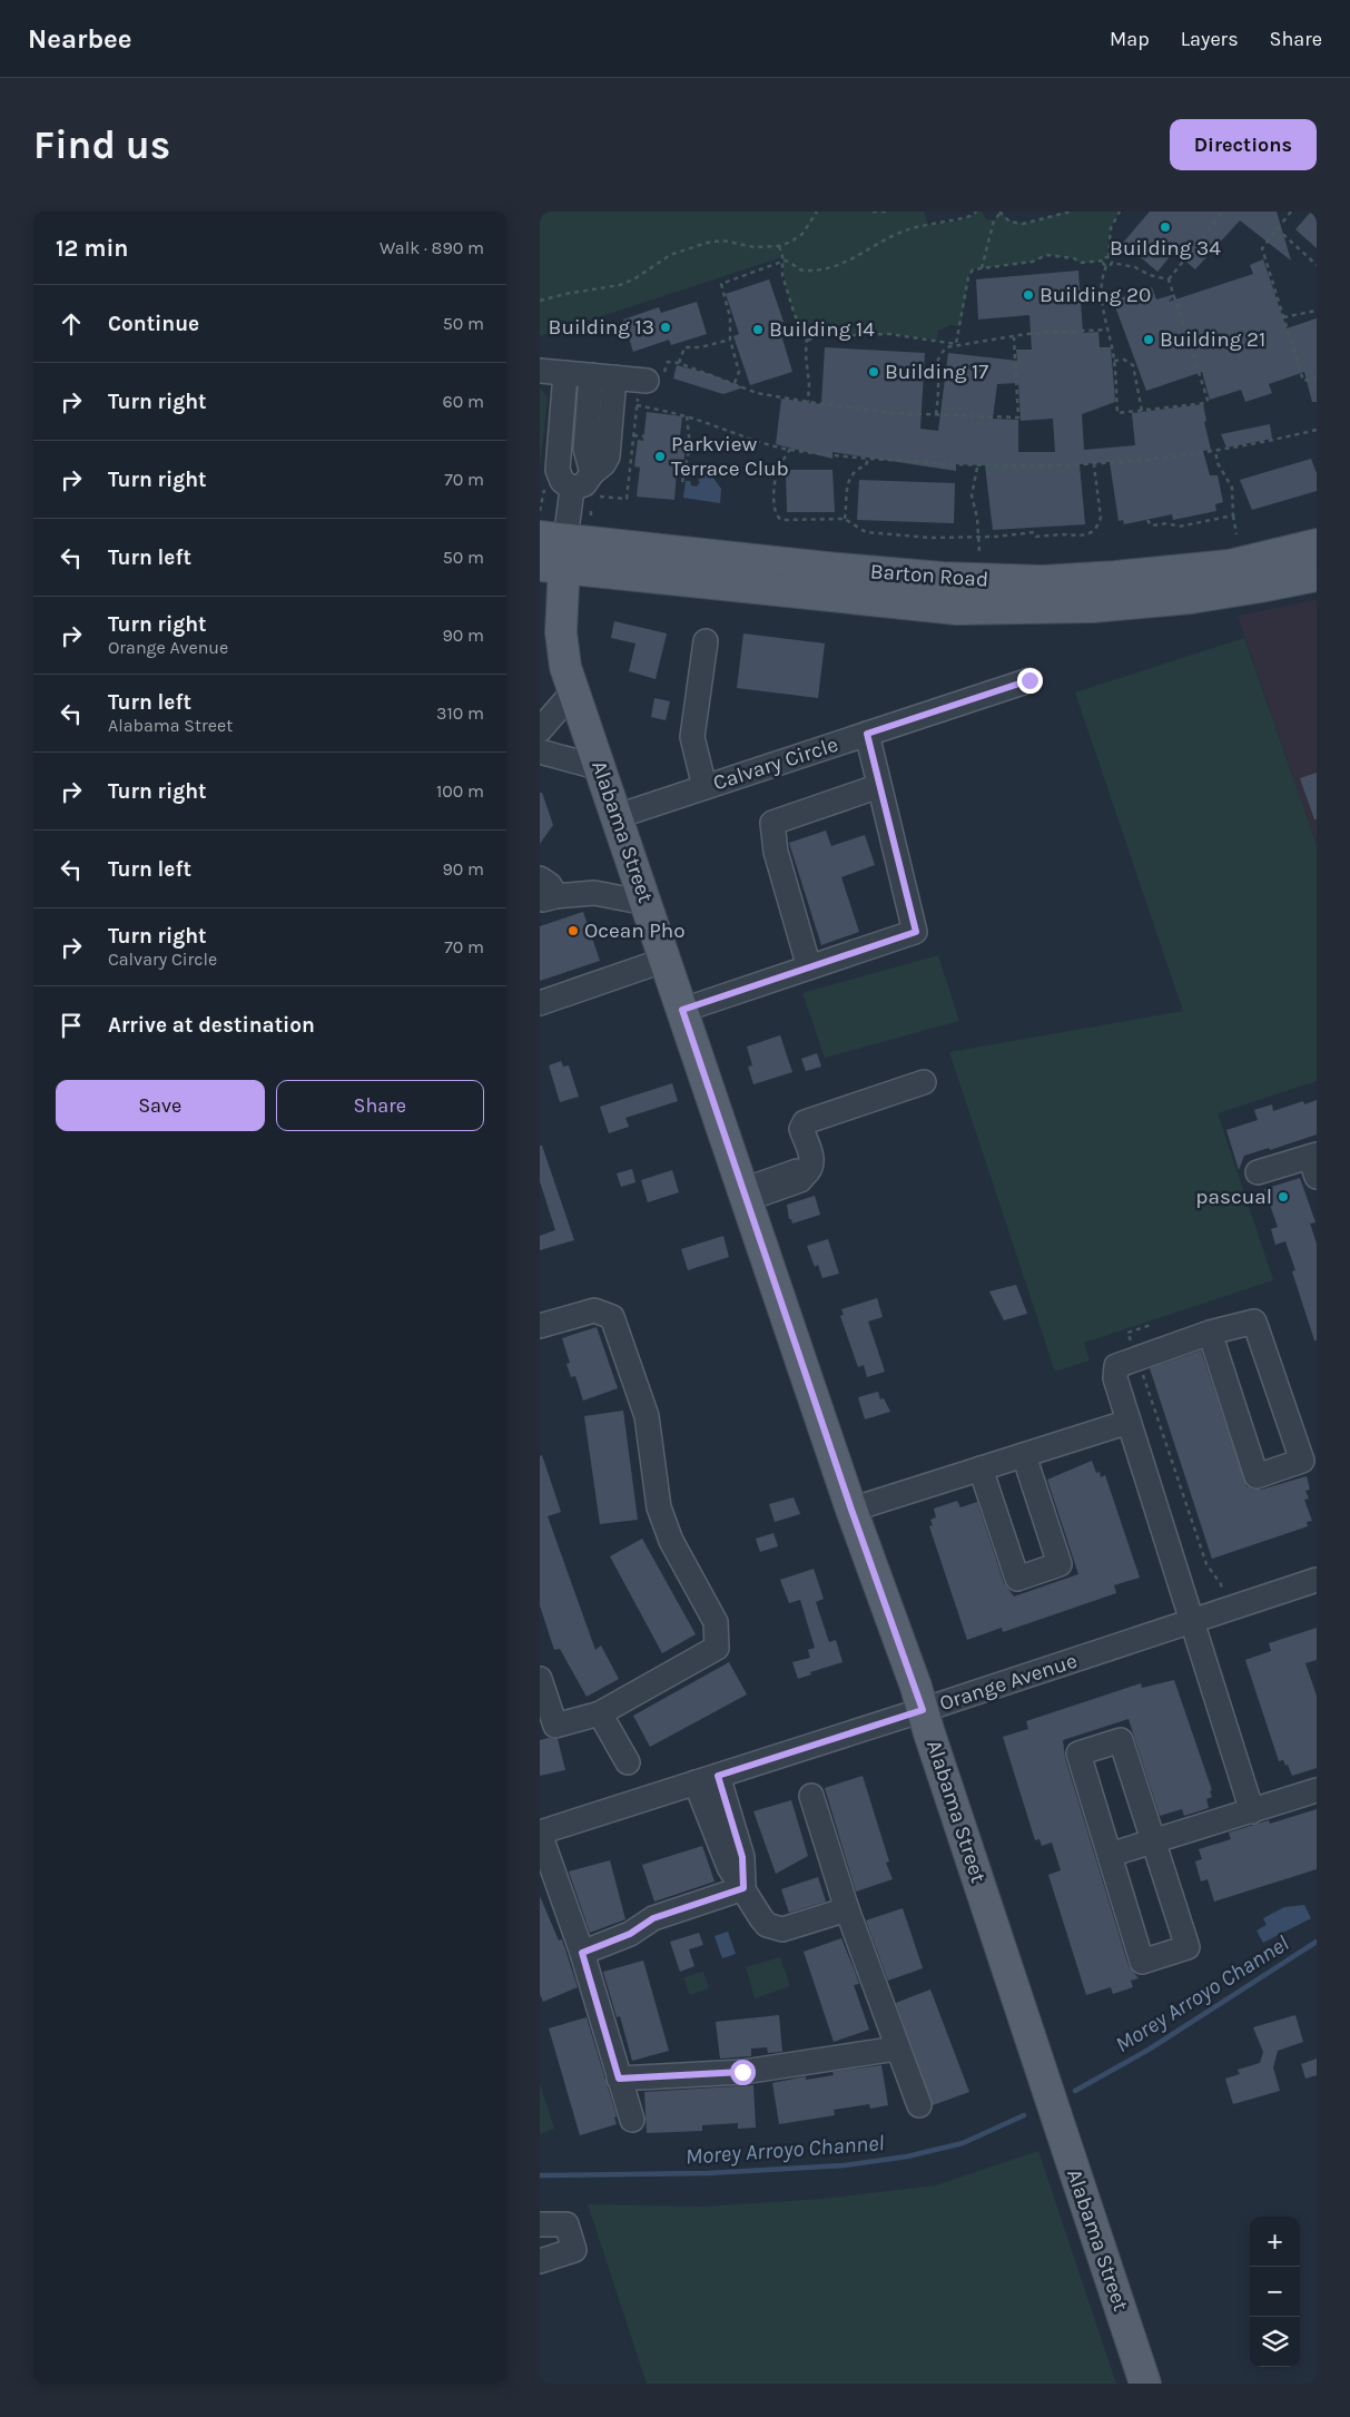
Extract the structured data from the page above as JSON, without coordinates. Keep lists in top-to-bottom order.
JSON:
{
  "streets": {
    "main road": ["Barton Road", "Alabama Street"],
    "street": ["Calvary Circle", "Orange Avenue"]
  },
  "crossings": [
    ["Barton Road", "Alabama Street"],
    ["Calvary Circle", "Alabama Street"],
    ["Alabama Street", "Orange Avenue"]
  ],
  "water": ["Morey Arroyo Channel"],
  "places": [
    "Building 34",
    "Building 20",
    "Building 13",
    "Building 14",
    "Building 21",
    "Building 17",
    "Parkview Terrace Club",
    "Ocean Pho",
    "pascual"
  ],
  "page": {
    "header": "Nearbee",
    "nav": ["Map", "Layers", "Share"],
    "buttons": [
      "Directions",
      ["Save", "Share"]
    ],
    "title": "Find us",
    "heading": ["12 min", "Walk · 890 m"],
    "list": [
      ["Continue", "50 m"],
      ["Turn right", "60 m"],
      ["Turn right", "70 m"],
      ["Turn left", "50 m"],
      ["Turn right", "Orange Avenue", "90 m"],
      ["Turn left", "Alabama Street", "310 m"],
      ["Turn right", "100 m"],
      ["Turn left", "90 m"],
      ["Turn right", "Calvary Circle", "70 m"],
      "Arrive at destination"
    ],
    "map_buttons": ["+", "−"]
  }
}
